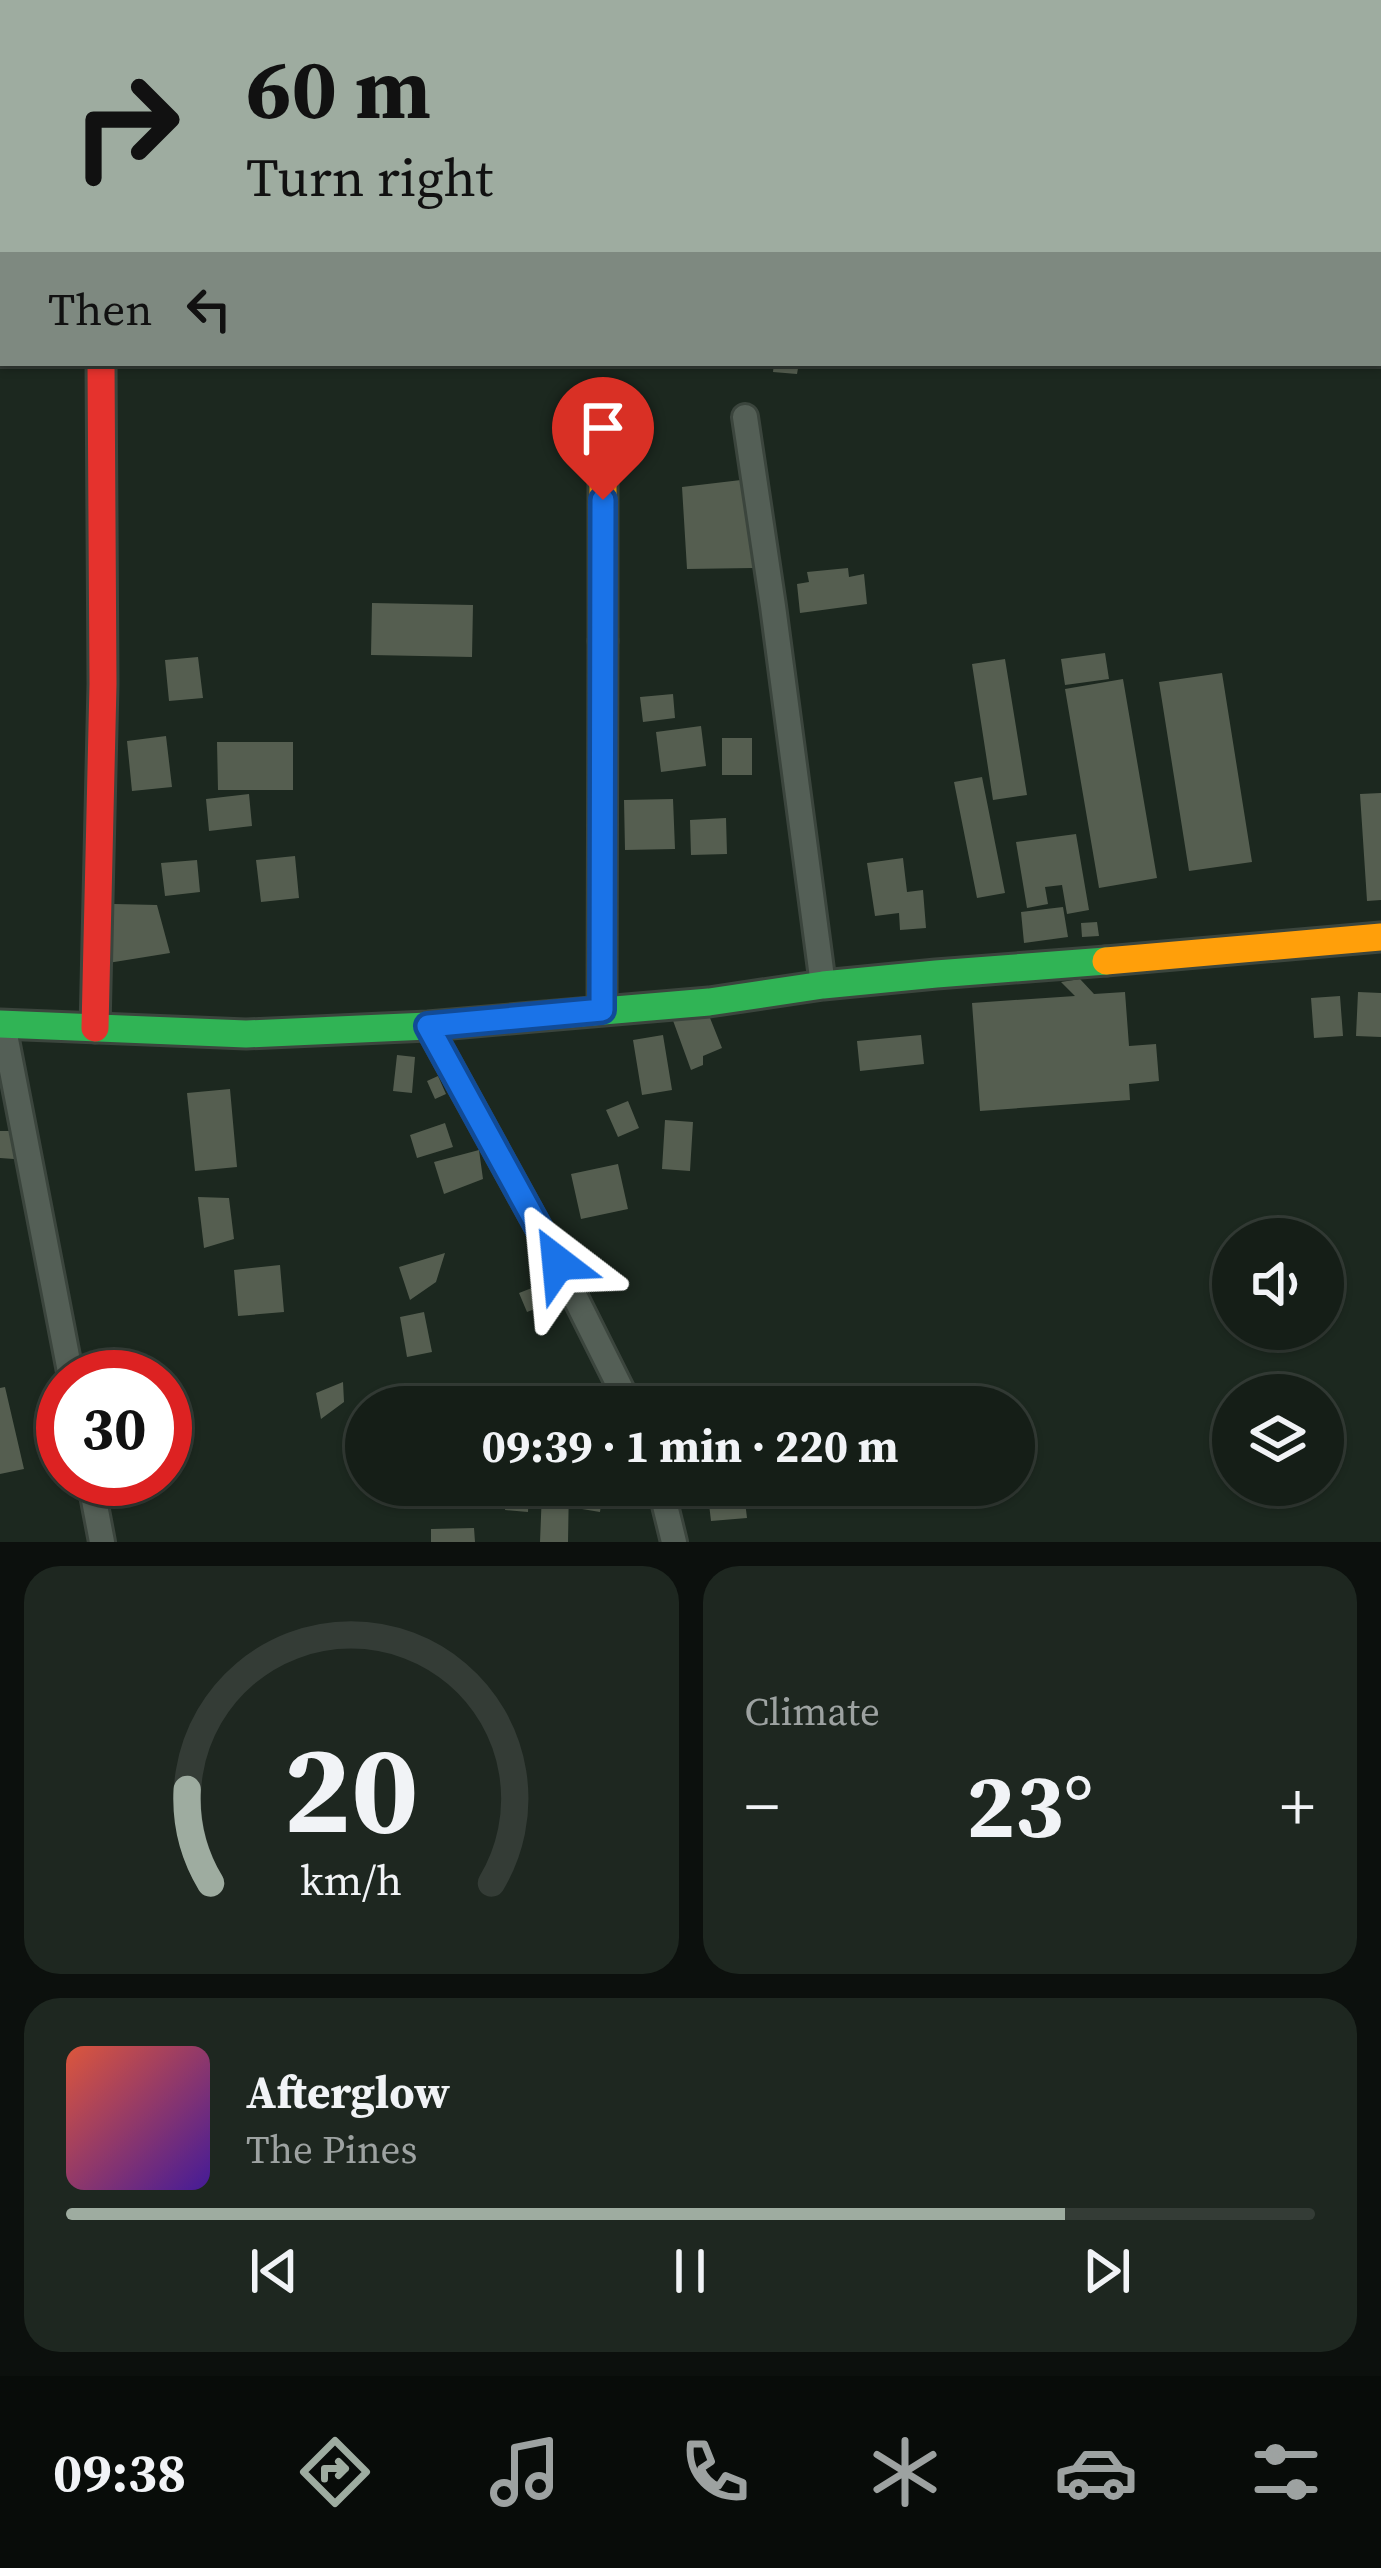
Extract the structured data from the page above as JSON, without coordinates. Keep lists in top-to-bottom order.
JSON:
{
  "page": {
    "turn": ["60 m", "Turn right"],
    "then": "Then",
    "limit": "30",
    "trip": "09:39 · 1 min · 220 m",
    "tile": "Climate",
    "heat": ["−", "23°", "+"],
    "song": ["Afterglow", "The Pines"],
    "tabs": "09:38",
    "gauge": ["20", "km/h"]
  }
}
